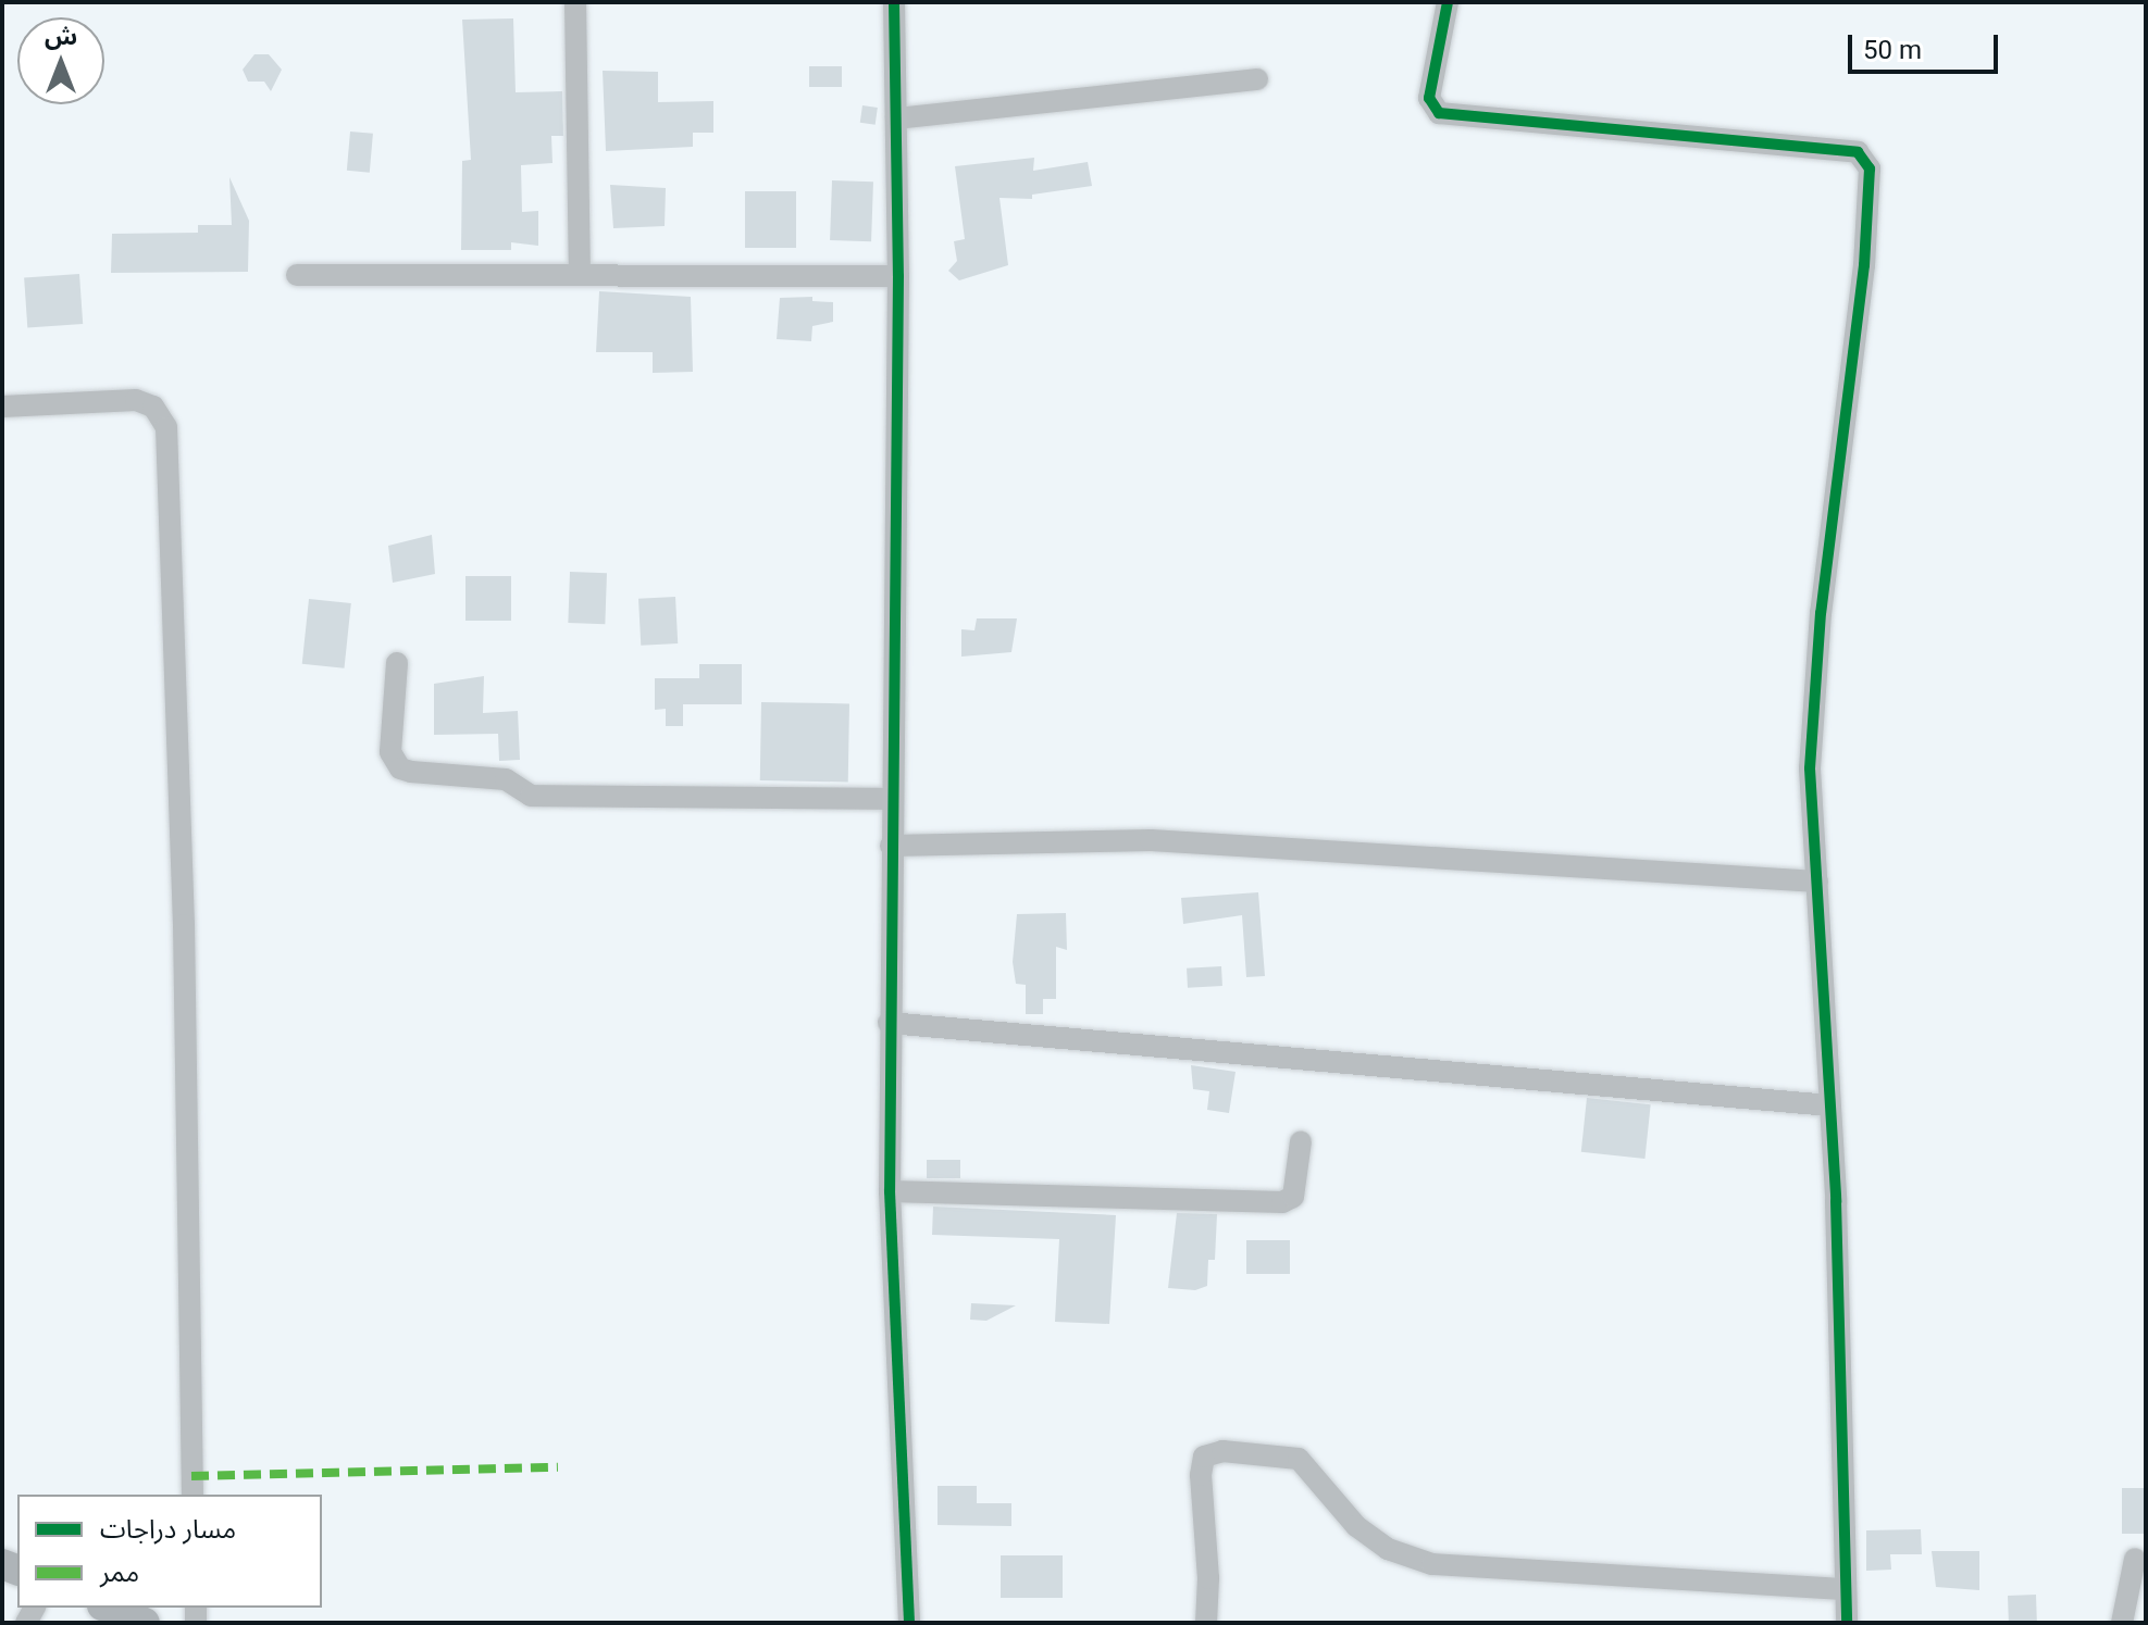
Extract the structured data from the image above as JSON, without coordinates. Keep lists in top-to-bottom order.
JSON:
{
  "legend": ["مسار دراجات", "ممر"],
  "scale_bar": "50 m",
  "north": "top"
}
